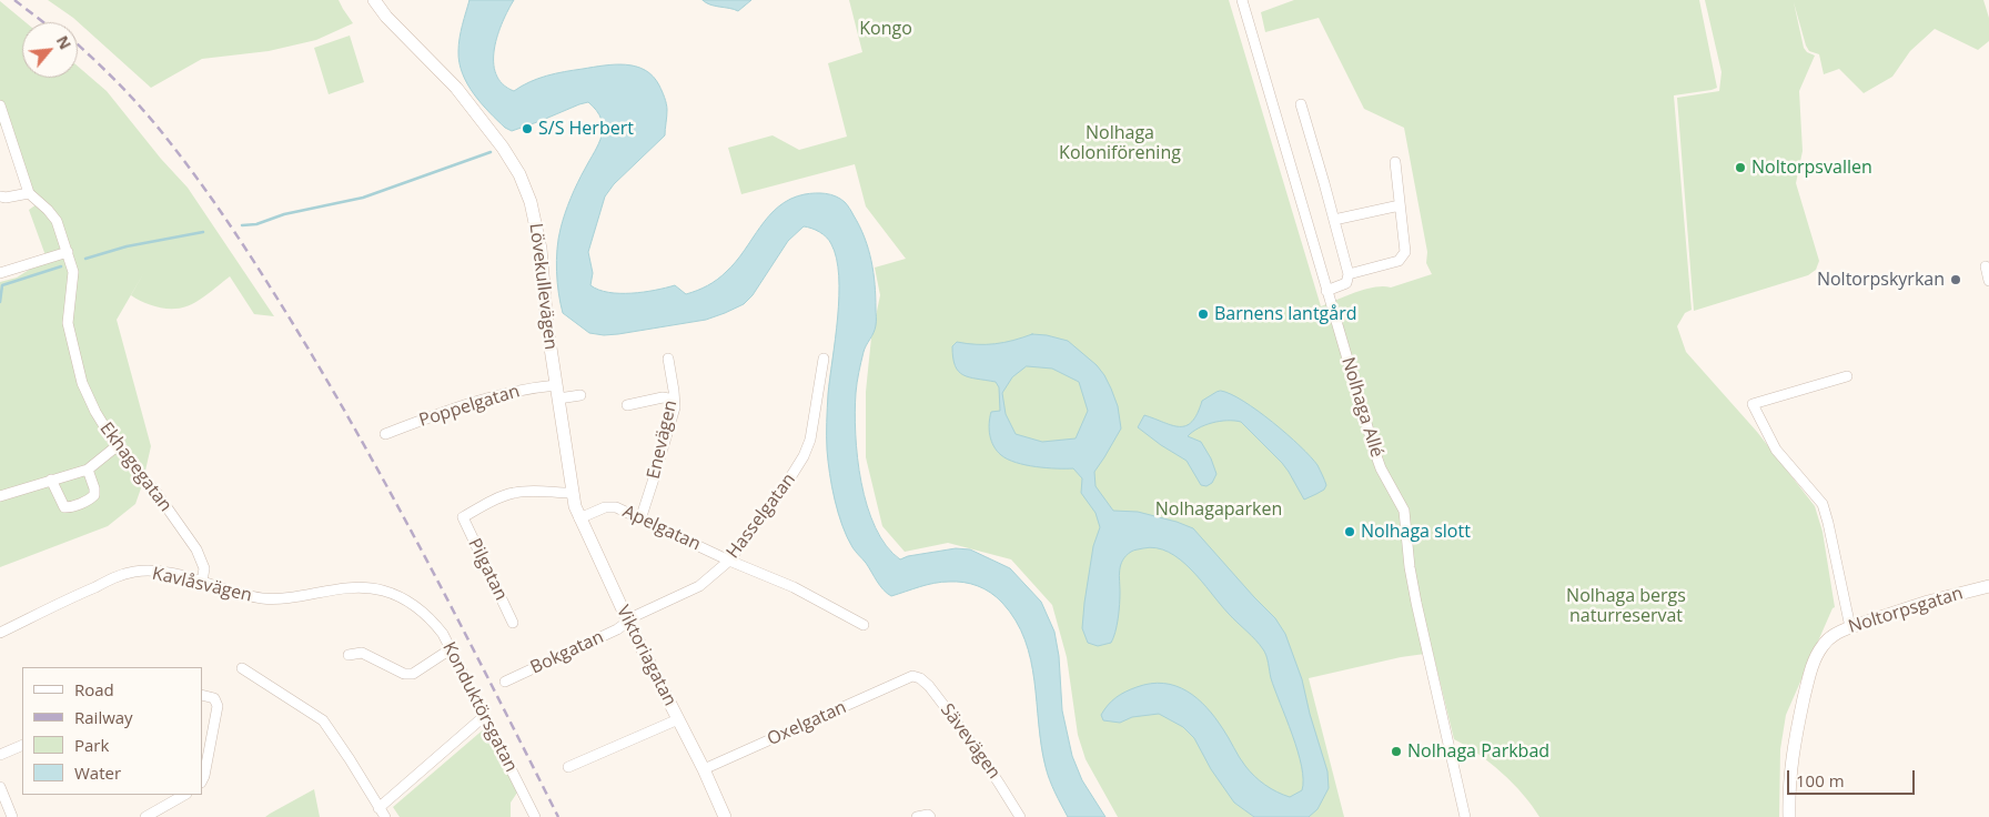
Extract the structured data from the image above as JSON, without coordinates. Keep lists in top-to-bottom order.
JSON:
{
  "streets": {
    "street": [
      "Lövekullevägen",
      "Poppelgatan",
      "Nolhaga Allé",
      "Enevägen",
      "Ekhagegatan",
      "Hasselgatan",
      "Apelgatan",
      "Pilgatan",
      "Kavlåsvägen",
      "Noltorpsgatan",
      "Bokgatan",
      "Viktoriagatan",
      "Konduktörsgatan",
      "Oxelgatan",
      "Sävevägen"
    ]
  },
  "crossings": [
    ["Lövekullevägen", "Poppelgatan"],
    ["Lövekullevägen", "Pilgatan"],
    ["Lövekullevägen", "Viktoriagatan"],
    ["Enevägen", "Apelgatan"],
    ["Ekhagegatan", "Kavlåsvägen"],
    ["Hasselgatan", "Apelgatan"],
    ["Hasselgatan", "Bokgatan"],
    ["Hasselgatan", "Viktoriagatan"],
    ["Apelgatan", "Viktoriagatan"],
    ["Pilgatan", "Viktoriagatan"],
    ["Kavlåsvägen", "Konduktörsgatan"],
    ["Bokgatan", "Viktoriagatan"],
    ["Viktoriagatan", "Oxelgatan"],
    ["Oxelgatan", "Sävevägen"]
  ],
  "parks": [
    "Kongo",
    "Nolhaga Koloniförening",
    "Nolhagaparken",
    "Nolhaga bergs naturreservat"
  ],
  "places": [
    "S/S Herbert",
    "Noltorpsvallen",
    "Noltorpskyrkan",
    "Barnens lantgård",
    "Nolhaga slott",
    "Nolhaga Parkbad"
  ],
  "legend": [
    "Road",
    "Railway",
    "Park",
    "Water"
  ],
  "scale_bar": "100 m",
  "north": "top right"
}
